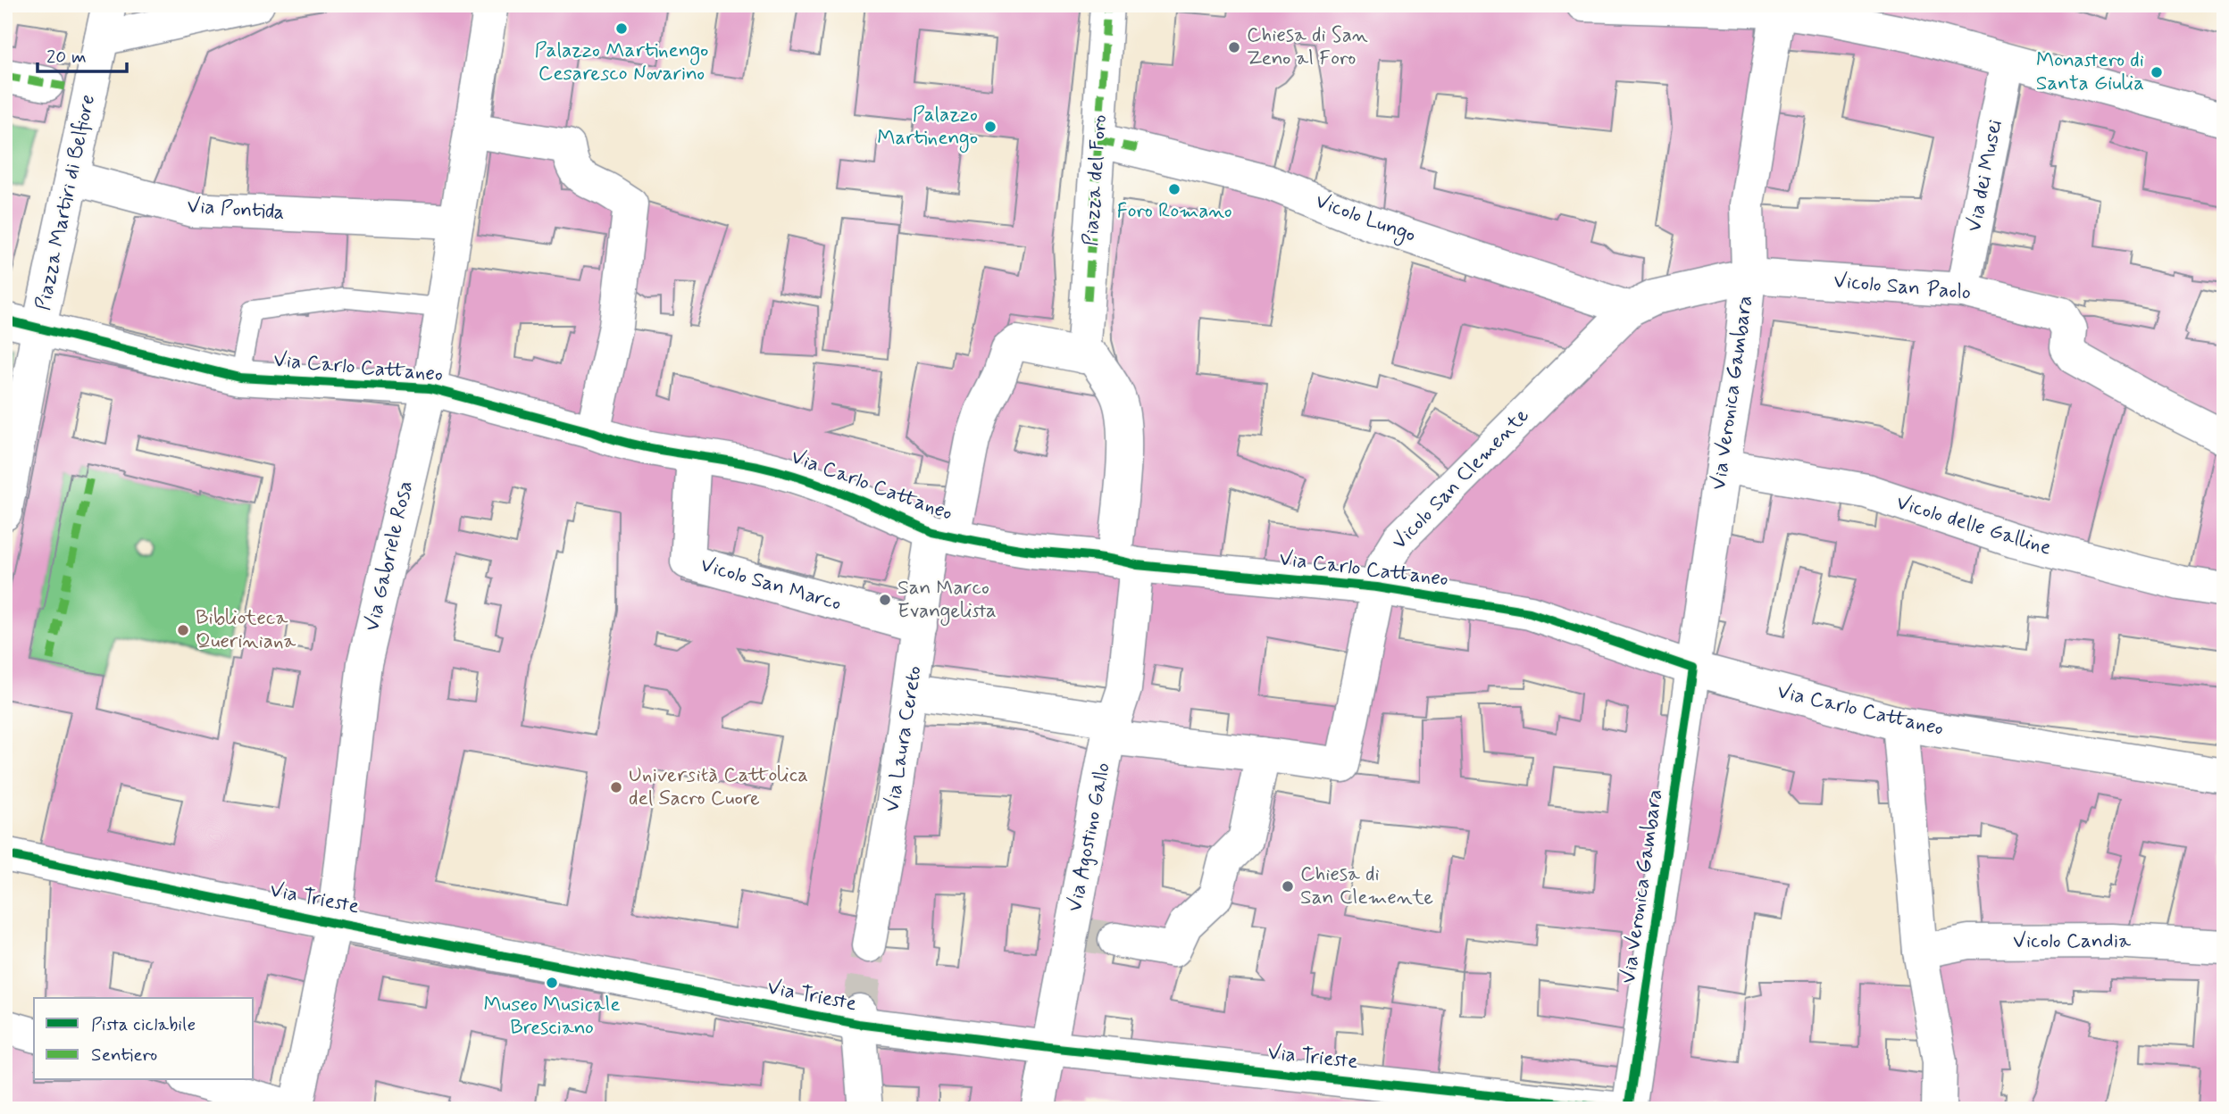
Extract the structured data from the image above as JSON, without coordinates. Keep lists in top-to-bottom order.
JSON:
{
  "streets": {
    "street": [
      "Via dei Musei",
      "Piazza del Foro",
      "Piazza Martiri di Belfiore",
      "Via Pontida",
      "Vicolo Lungo",
      "Vicolo San Paolo",
      "Via Carlo Cattaneo",
      "Via Veronica Gambara",
      "Vicolo San Clemente",
      "Vicolo delle Galline",
      "Via Gabriele Rosa",
      "Vicolo San Marco",
      "Via Laura Cereto",
      "Via Agostino Gallo",
      "Via Trieste",
      "Vicolo Candia"
    ]
  },
  "crossings": [
    ["Via dei Musei", "Vicolo San Paolo"],
    ["Piazza del Foro", "Vicolo Lungo"],
    ["Piazza del Foro", "Via Laura Cereto"],
    ["Piazza Martiri di Belfiore", "Via Pontida"],
    ["Piazza Martiri di Belfiore", "Via Carlo Cattaneo"],
    ["Via Pontida", "Via Gabriele Rosa"],
    ["Vicolo Lungo", "Vicolo San Clemente"],
    ["Vicolo San Paolo", "Via Veronica Gambara"],
    ["Vicolo San Paolo", "Vicolo San Clemente"],
    ["Via Carlo Cattaneo", "Via Veronica Gambara"],
    ["Via Carlo Cattaneo", "Vicolo San Clemente"],
    ["Via Carlo Cattaneo", "Via Gabriele Rosa"],
    ["Via Carlo Cattaneo", "Vicolo San Marco"],
    ["Via Carlo Cattaneo", "Via Laura Cereto"],
    ["Via Carlo Cattaneo", "Via Agostino Gallo"],
    ["Via Veronica Gambara", "Vicolo San Clemente"],
    ["Via Veronica Gambara", "Vicolo delle Galline"],
    ["Vicolo San Clemente", "Via Laura Cereto"],
    ["Vicolo San Clemente", "Via Agostino Gallo"],
    ["Via Gabriele Rosa", "Via Trieste"],
    ["Vicolo San Marco", "Via Laura Cereto"],
    ["Via Laura Cereto", "Via Agostino Gallo"],
    ["Via Agostino Gallo", "Via Trieste"]
  ],
  "places": [
    "Palazzo Martinengo Cesaresco Novarino",
    "Chiesa di San Zeno al Foro",
    "Monastero di Santa Giulia",
    "Palazzo Martinengo",
    "Foro Romano",
    "San Marco Evangelista",
    "Biblioteca Queriniana",
    "Università Cattolica del Sacro Cuore",
    "Chiesa di San Clemente",
    "Museo Musicale Bresciano"
  ],
  "legend": ["Pista ciclabile", "Sentiero"],
  "scale_bar": "20 m"
}
